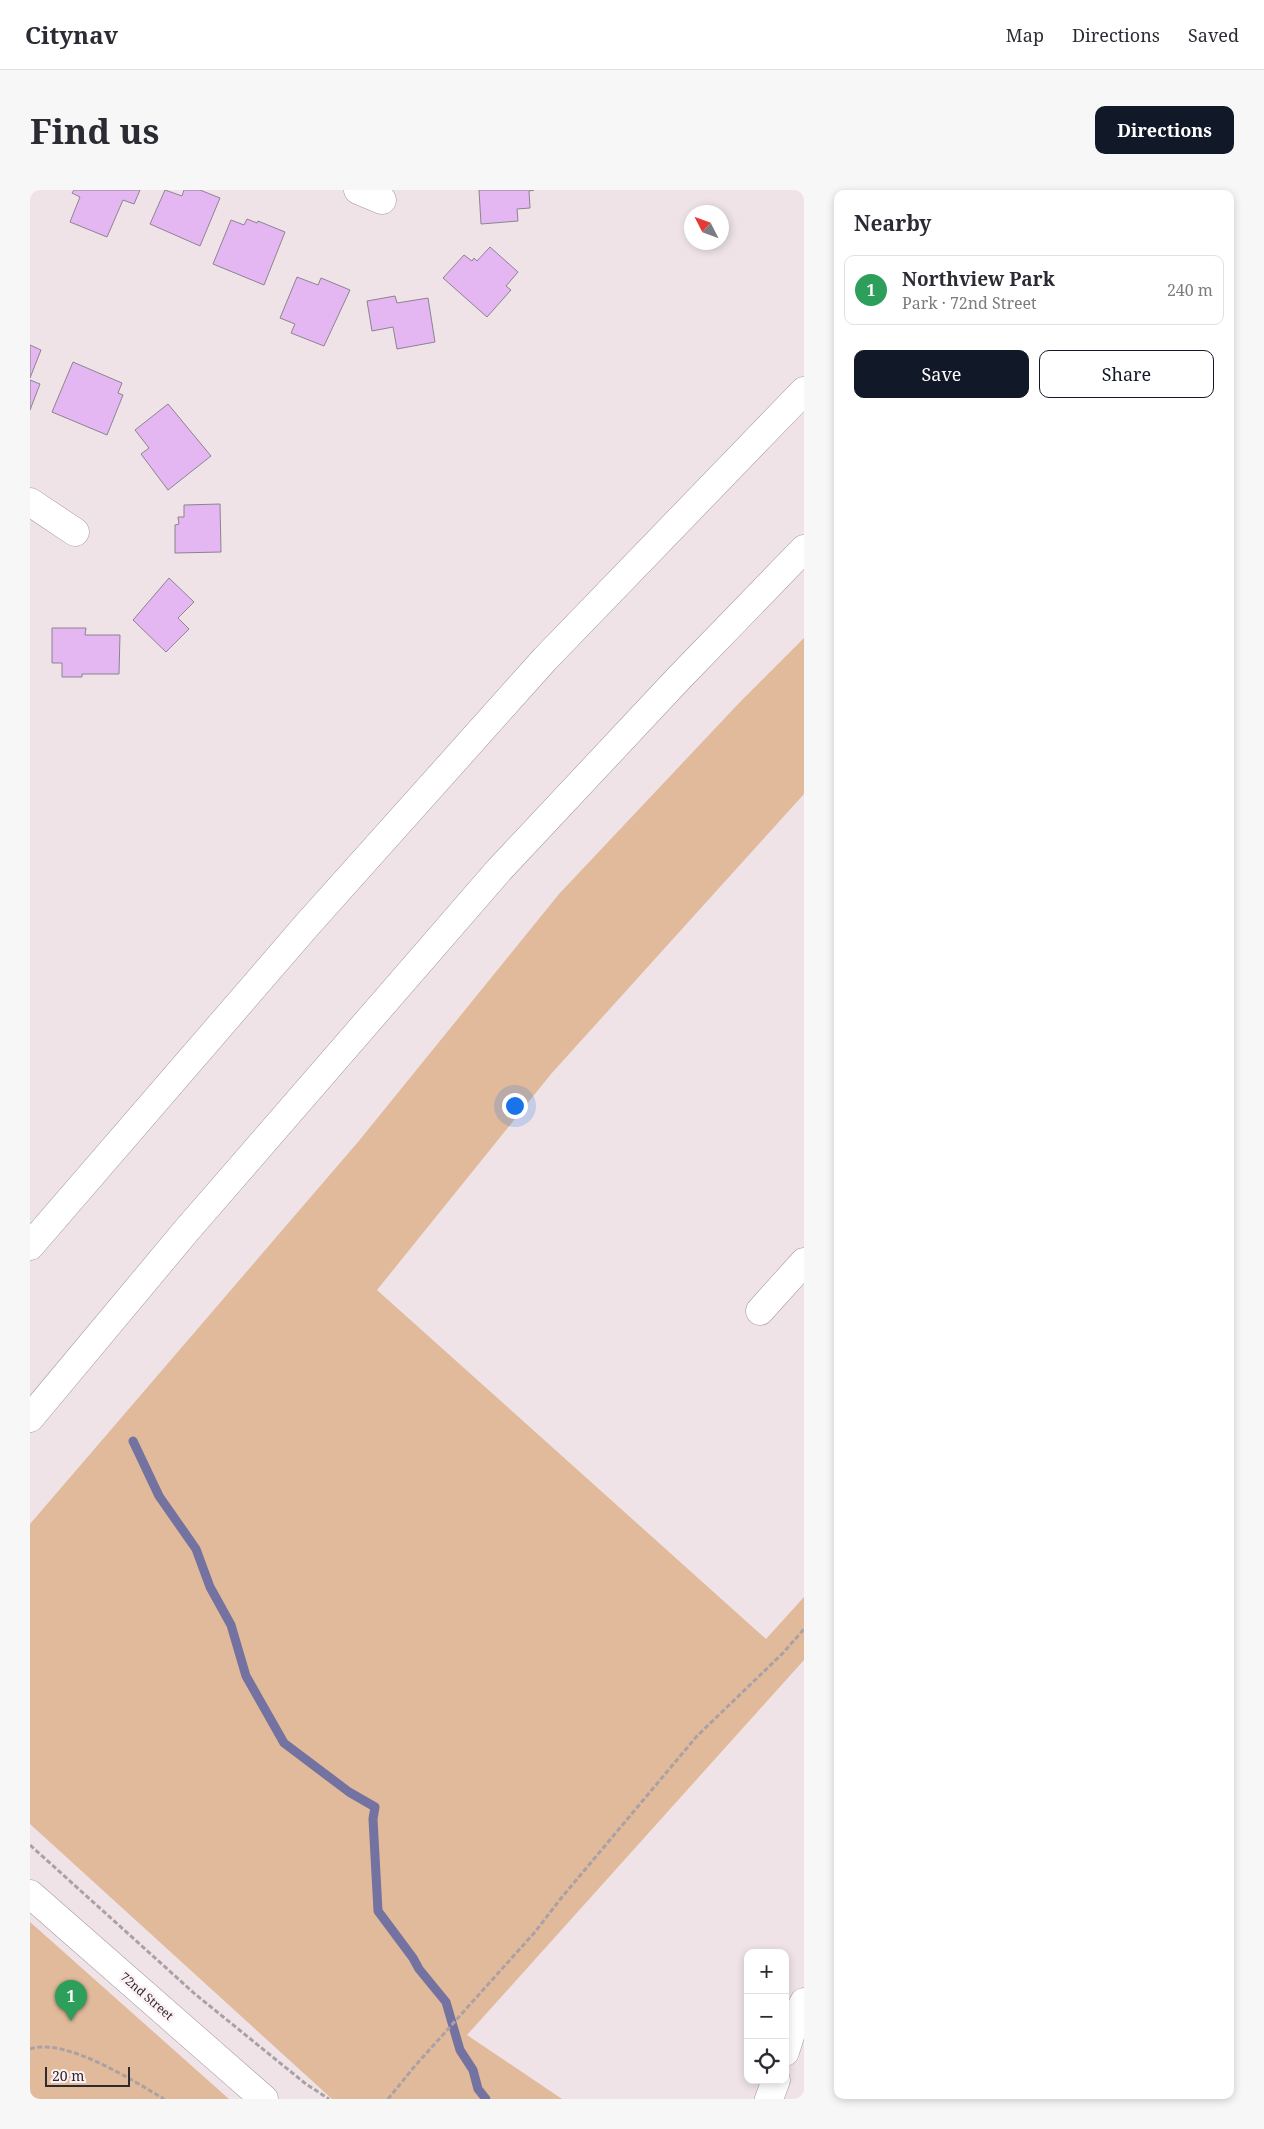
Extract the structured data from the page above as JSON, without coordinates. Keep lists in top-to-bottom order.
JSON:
{
  "streets": {
    "main road": ["72nd Street"]
  },
  "scale_bar": "20 m",
  "north": "top left",
  "page": {
    "header": "Citynav",
    "nav": ["Map", "Directions", "Saved"],
    "buttons": [
      "Directions",
      ["Save", "Share"]
    ],
    "title": "Find us",
    "heading": "Nearby",
    "list": [
      {
        "mark": "1",
        "name": "Northview Park",
        "note": "Park · 72nd Street",
        "value": "240 m"
      }
    ],
    "map_buttons": ["+", "−"],
    "pins": "1",
    "scale": "20 m"
  }
}
